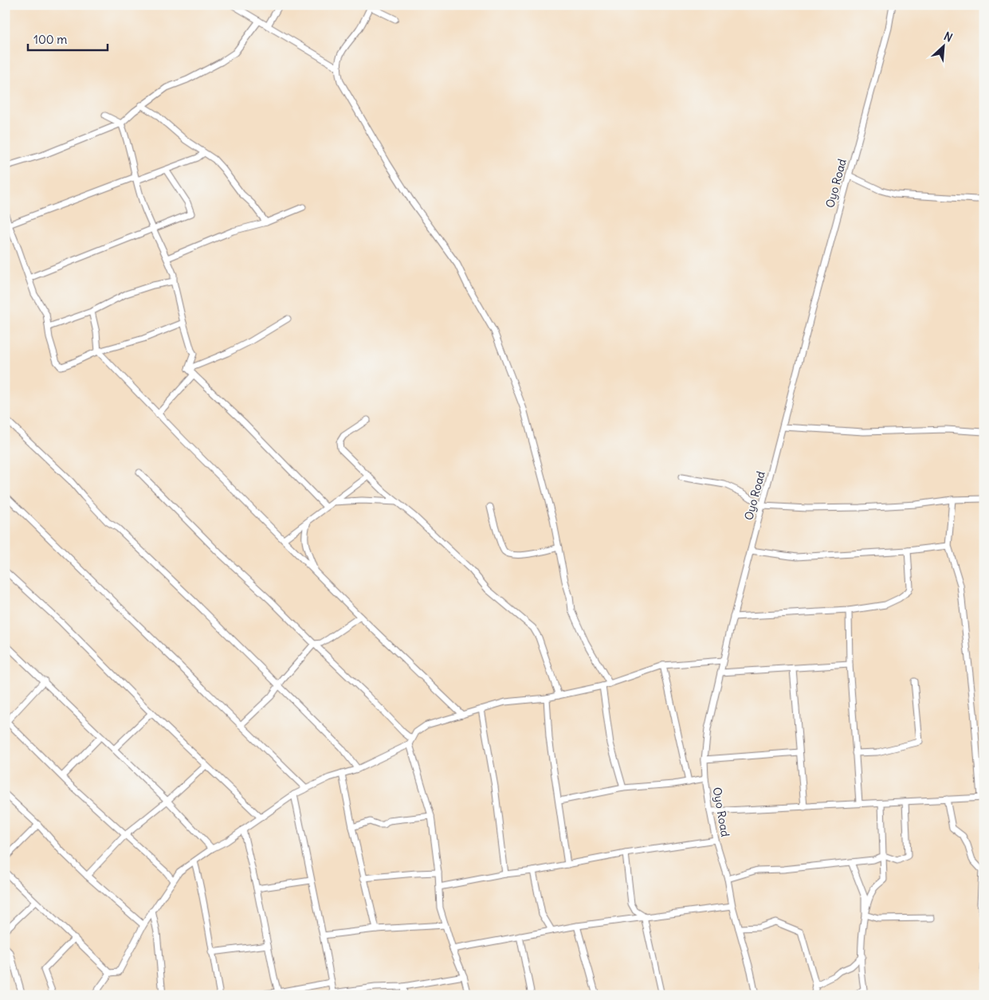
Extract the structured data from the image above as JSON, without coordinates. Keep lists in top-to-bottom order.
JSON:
{
  "streets": {
    "street": ["Oyo Road"]
  },
  "scale_bar": "100 m",
  "north": "top right"
}
